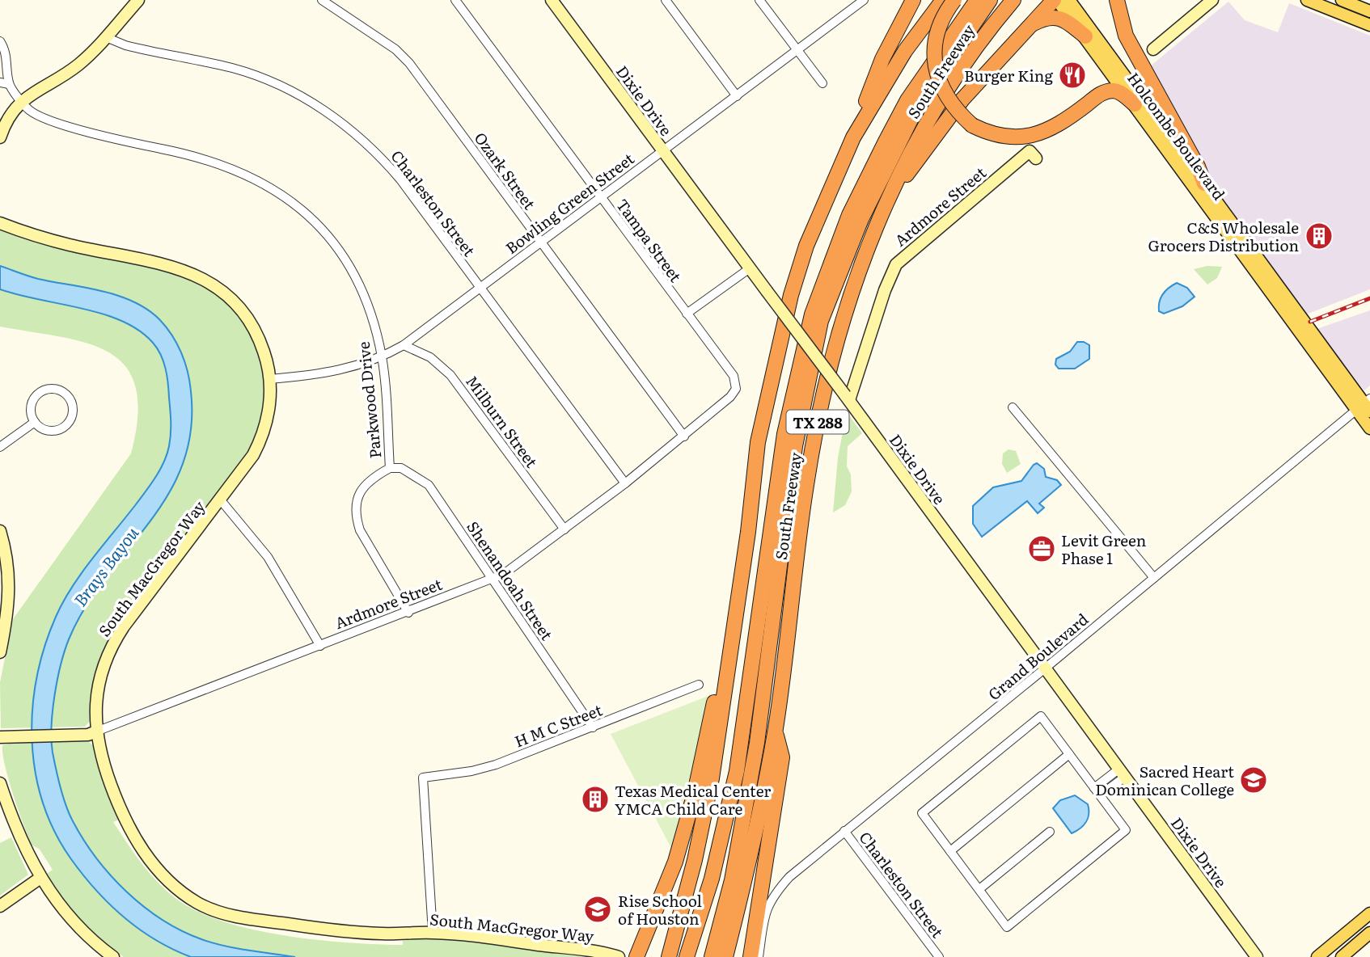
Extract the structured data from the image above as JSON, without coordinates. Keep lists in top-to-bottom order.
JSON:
{
  "streets": {
    "highway": ["South Freeway", "TX 288"],
    "main road": ["Holcombe Boulevard"],
    "street": [
      "Dixie Drive",
      "Ozark Street",
      "Charleston Street",
      "Bowling Green Street",
      "Ardmore Street",
      "Tampa Street",
      "Parkwood Drive",
      "Milburn Street",
      "South MacGregor Way",
      "Shenandoah Street",
      "Grand Boulevard",
      "H M C Street"
    ]
  },
  "crossings": [
    ["Dixie Drive", "Bowling Green Street"],
    ["Dixie Drive", "Ardmore Street"],
    ["Dixie Drive", "Grand Boulevard"],
    ["Holcombe Boulevard", "Grand Boulevard"],
    ["Ozark Street", "Bowling Green Street"],
    ["Ozark Street", "Ardmore Street"],
    ["Charleston Street", "Bowling Green Street"],
    ["Charleston Street", "Ardmore Street"],
    ["Charleston Street", "Grand Boulevard"],
    ["Bowling Green Street", "Tampa Street"],
    ["Bowling Green Street", "Parkwood Drive"],
    ["Bowling Green Street", "Milburn Street"],
    ["Bowling Green Street", "South MacGregor Way"],
    ["Ardmore Street", "Tampa Street"],
    ["Ardmore Street", "Parkwood Drive"],
    ["Ardmore Street", "Milburn Street"],
    ["Ardmore Street", "South MacGregor Way"],
    ["Ardmore Street", "Shenandoah Street"],
    ["Parkwood Drive", "Shenandoah Street"],
    ["South MacGregor Way", "H M C Street"],
    ["Shenandoah Street", "H M C Street"]
  ],
  "water": ["Brays Bayou"],
  "places": {
    "restaurant": ["Burger King"],
    "building": ["C&S Wholesale Grocers Distribution", "Texas Medical Center YMCA Child Care"],
    "office": ["Levit Green Phase 1"],
    "school or university": ["Sacred Heart Dominican College", "Rise School of Houston"]
  }
}
